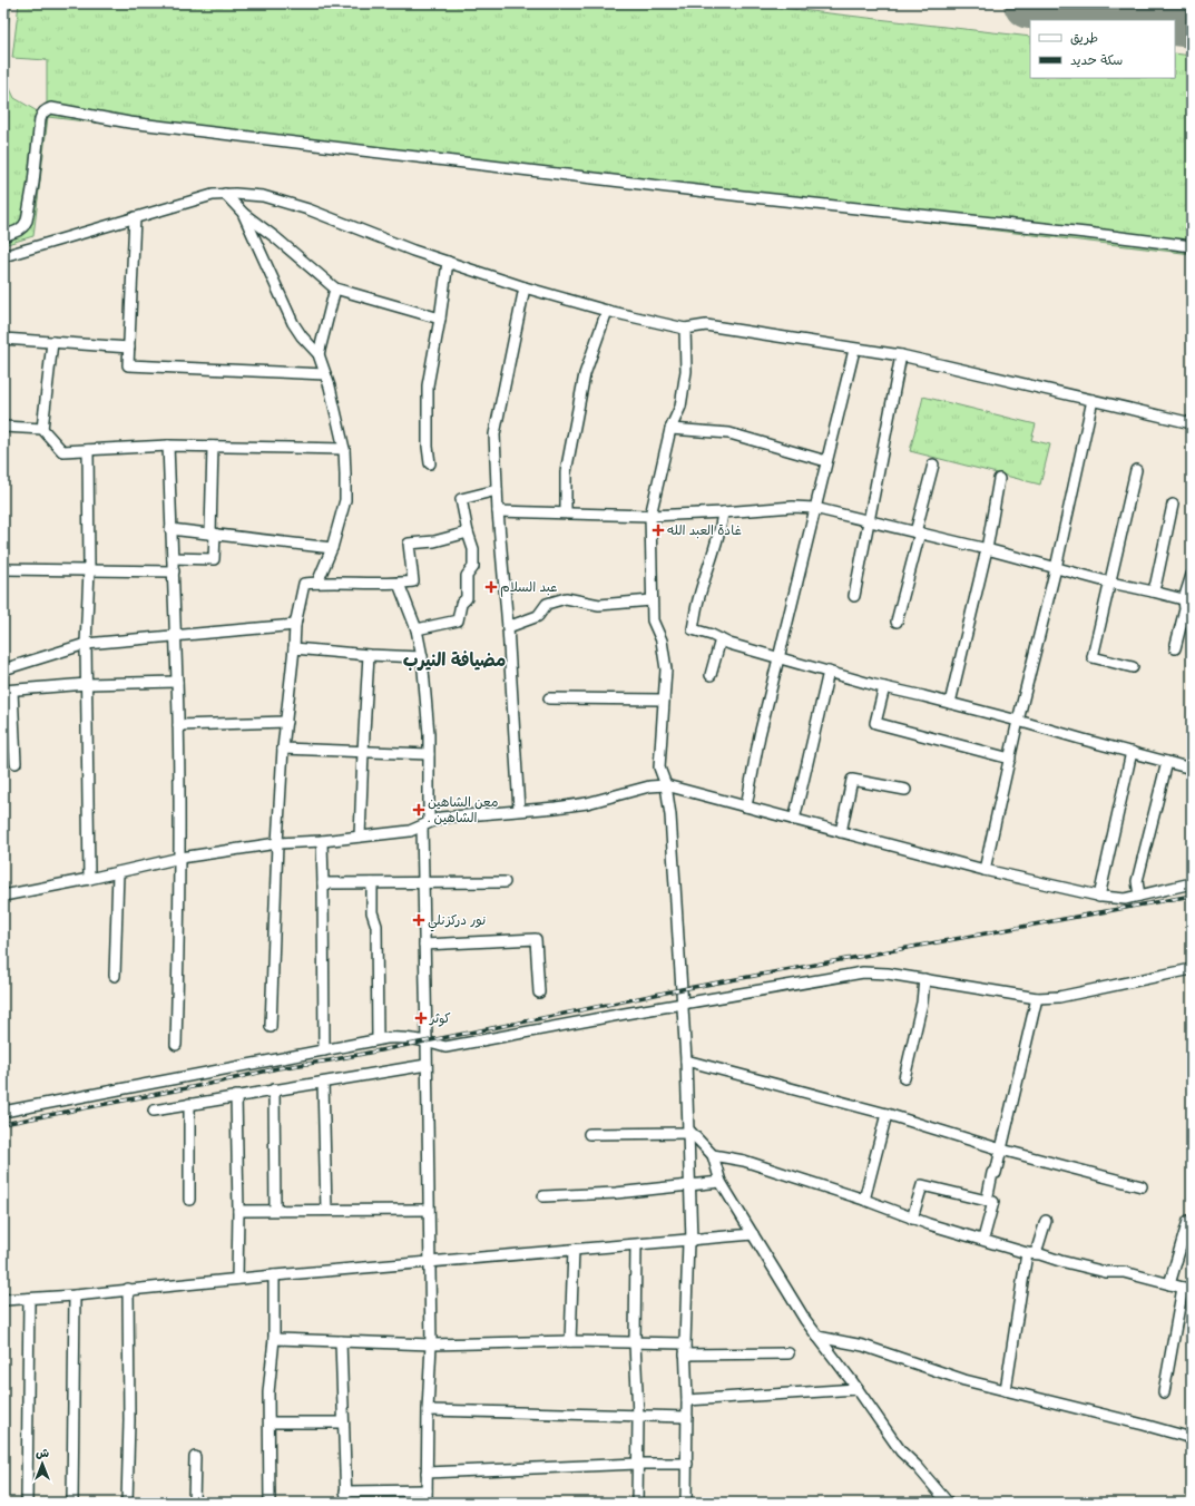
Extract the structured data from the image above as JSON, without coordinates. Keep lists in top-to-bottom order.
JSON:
{
  "districts": ["مضيافة النيرب"],
  "places": {
    "health": [
      "غادة العبد الله",
      "عبد السلام",
      "معن الشاهين . الشاهين",
      "نور دركزنلي",
      "كوثر"
    ]
  },
  "legend": ["طريق", "سكة حديد"],
  "north": "top"
}
